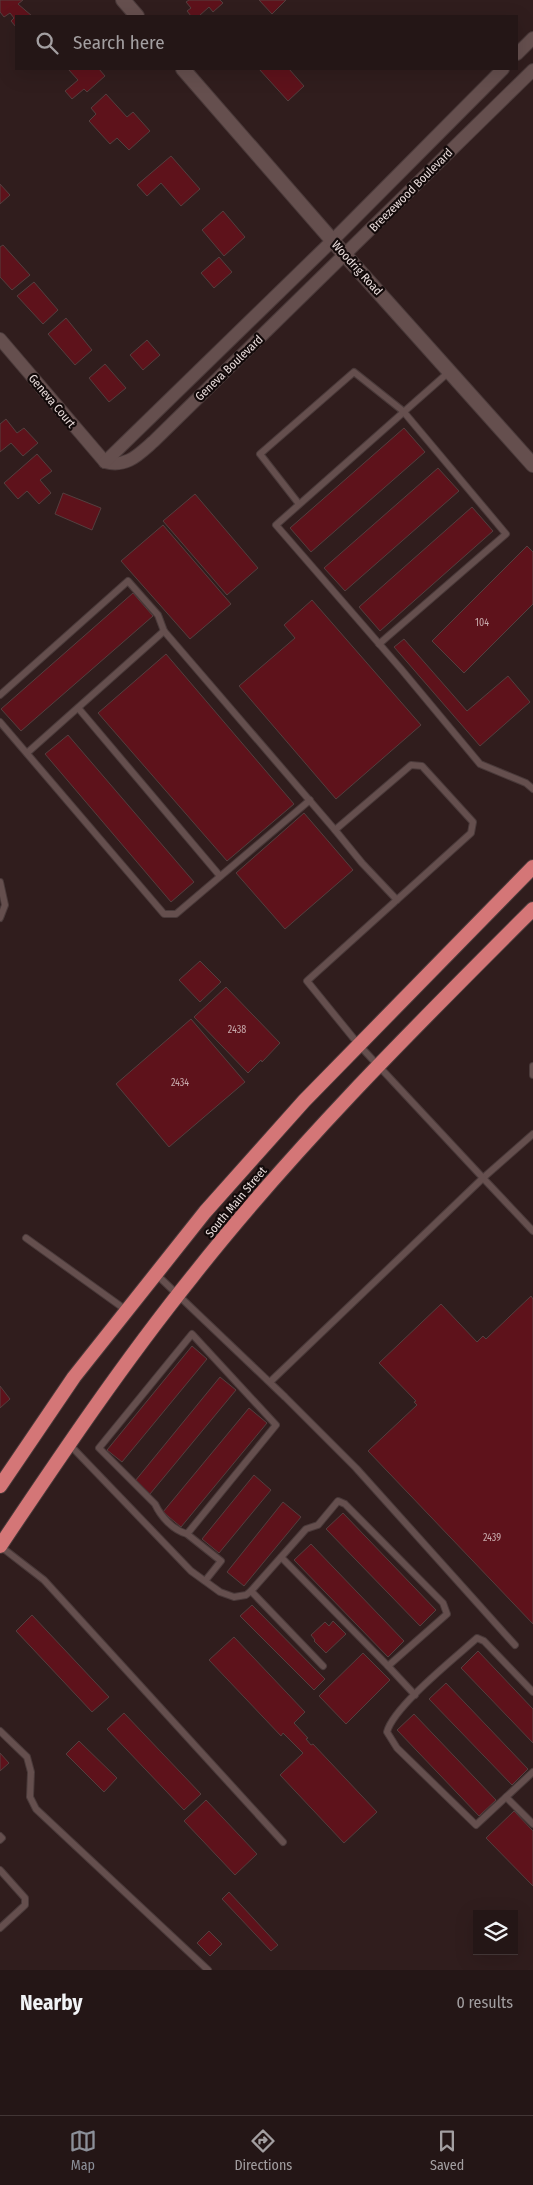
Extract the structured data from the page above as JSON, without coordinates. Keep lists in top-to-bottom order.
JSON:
{
  "streets": {
    "highway": ["South Main Street"],
    "street": [
      "Breezewood Boulevard",
      "Woodrig Road",
      "Geneva Boulevard",
      "Geneva Court"
    ]
  },
  "crossings": [
    ["Breezewood Boulevard", "Woodrig Road"],
    ["Breezewood Boulevard", "Geneva Boulevard"],
    ["Breezewood Boulevard", "Geneva Court"],
    ["Woodrig Road", "Geneva Boulevard"],
    ["Geneva Boulevard", "Geneva Court"]
  ],
  "house_numbers": [
    "104",
    "2438",
    "2434",
    "2439"
  ],
  "page": {
    "search": "Search here",
    "heading": ["Nearby", "0 results"],
    "nav": ["Map", "Directions", "Saved"]
  }
}
